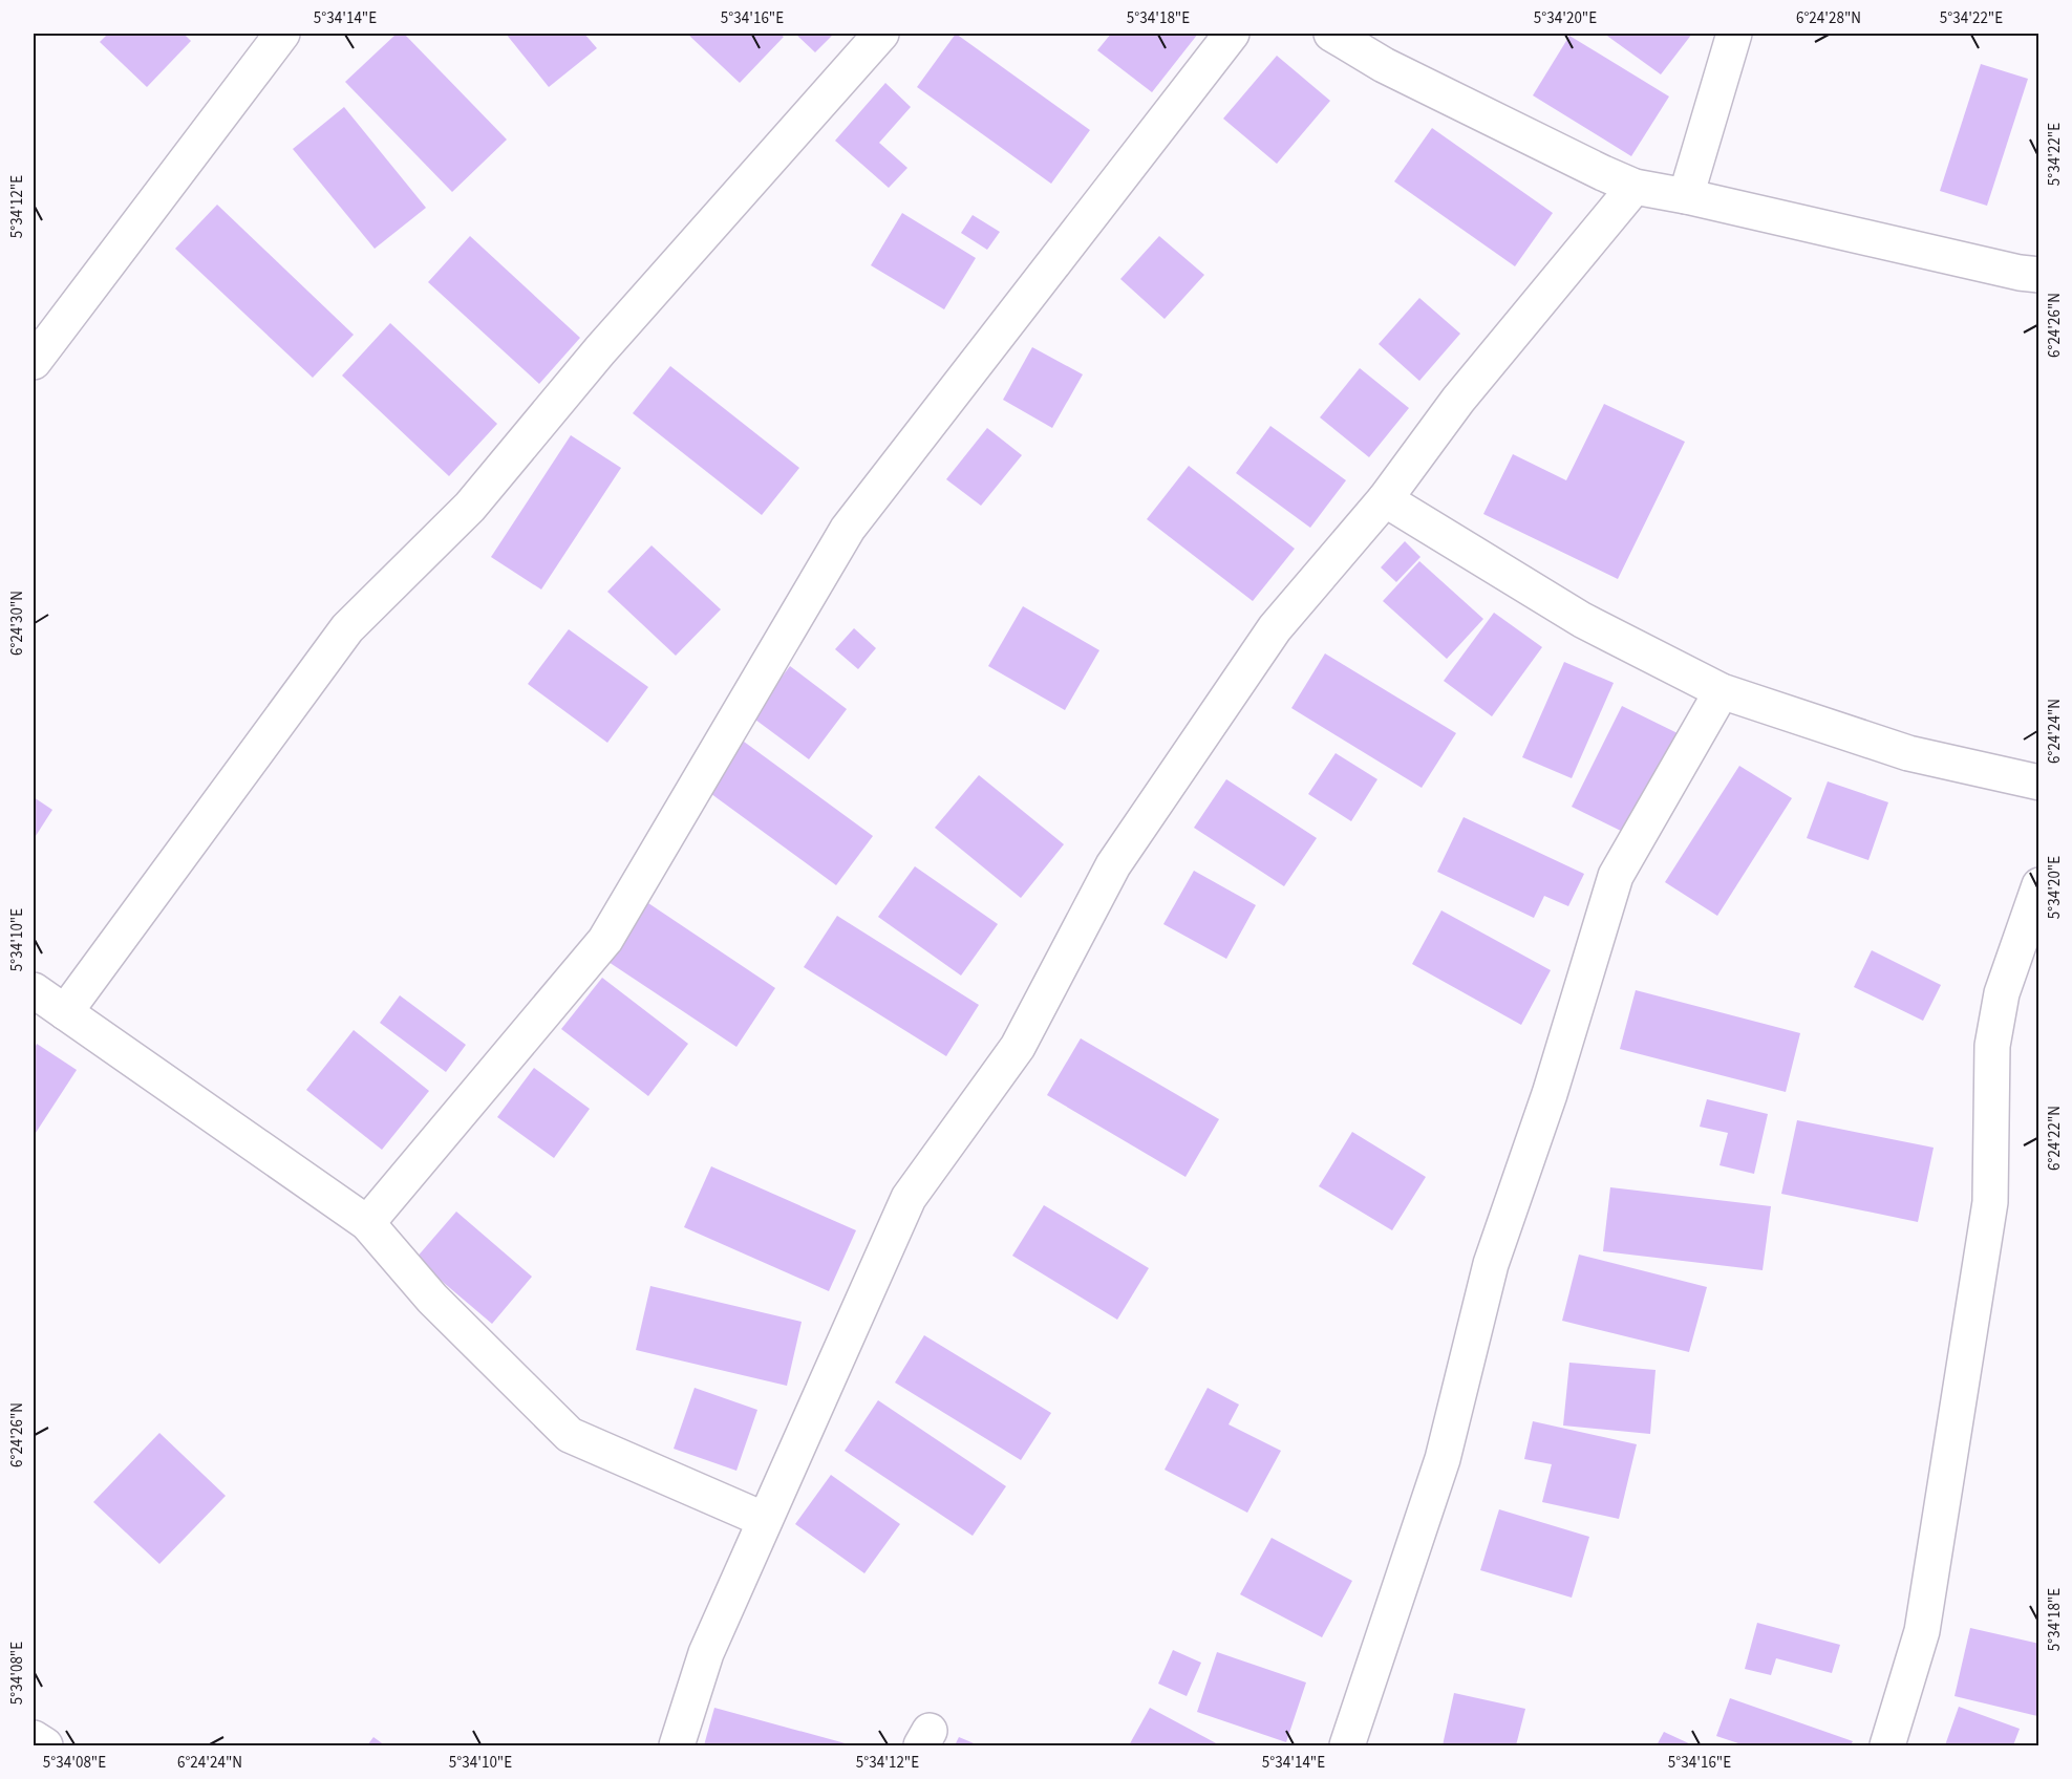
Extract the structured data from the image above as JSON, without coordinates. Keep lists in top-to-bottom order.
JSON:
{
  "coordinates": [
    "5°34'14\"E",
    "5°34'16\"E",
    "5°34'18\"E",
    "5°34'20\"E",
    "6°24'28\"N",
    "5°34'22\"E",
    "5°34'12\"E",
    "6°24'26\"N",
    "6°24'30\"N",
    "6°24'24\"N",
    "5°34'10\"E",
    "6°24'22\"N",
    "5°34'08\"E"
  ]
}
